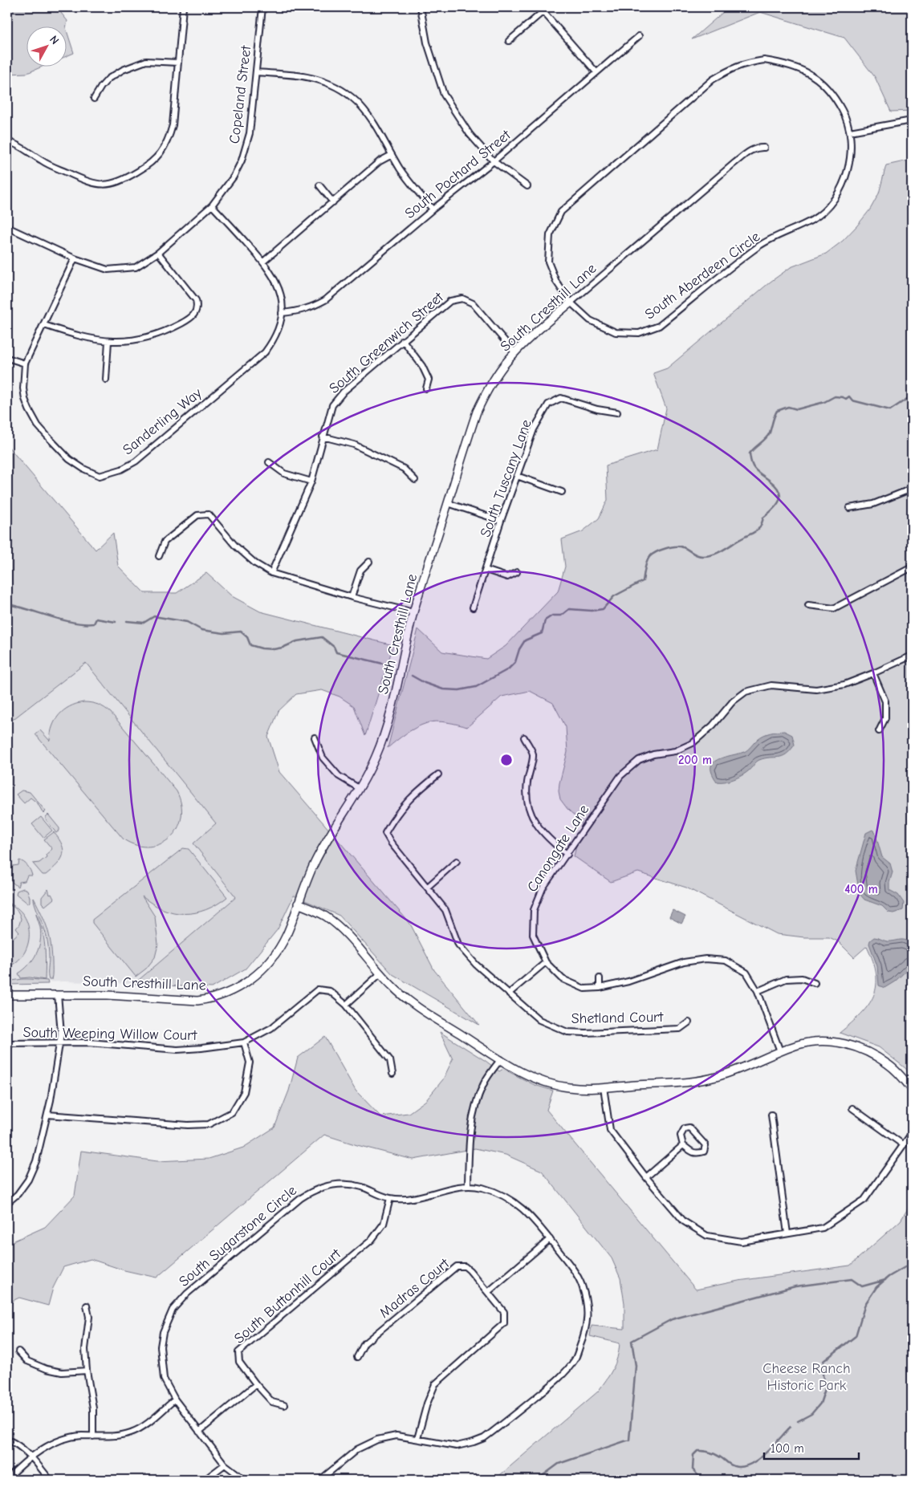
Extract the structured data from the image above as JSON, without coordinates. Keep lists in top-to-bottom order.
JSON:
{
  "streets": {
    "street": [
      "Copeland Street",
      "South Pochard Street",
      "South Aberdeen Circle",
      "South Cresthill Lane",
      "South Greenwich Street",
      "Sanderling Way",
      "South Tuscany Lane",
      "Canongate Lane",
      "Shetland Court",
      "South Weeping Willow Court",
      "South Sugarstone Circle",
      "Madras Court",
      "South Buttonhill Court"
    ]
  },
  "crossings": [
    ["Copeland Street", "Sanderling Way"],
    ["South Pochard Street", "Sanderling Way"],
    ["South Aberdeen Circle", "South Cresthill Lane"],
    ["South Cresthill Lane", "South Greenwich Street"],
    ["South Sugarstone Circle", "Madras Court"],
    ["South Sugarstone Circle", "South Buttonhill Court"]
  ],
  "parks": ["Cheese Ranch Historic Park"],
  "scale_bar": "100 m",
  "north": "top right",
  "rings": ["200 m", "400 m"]
}
